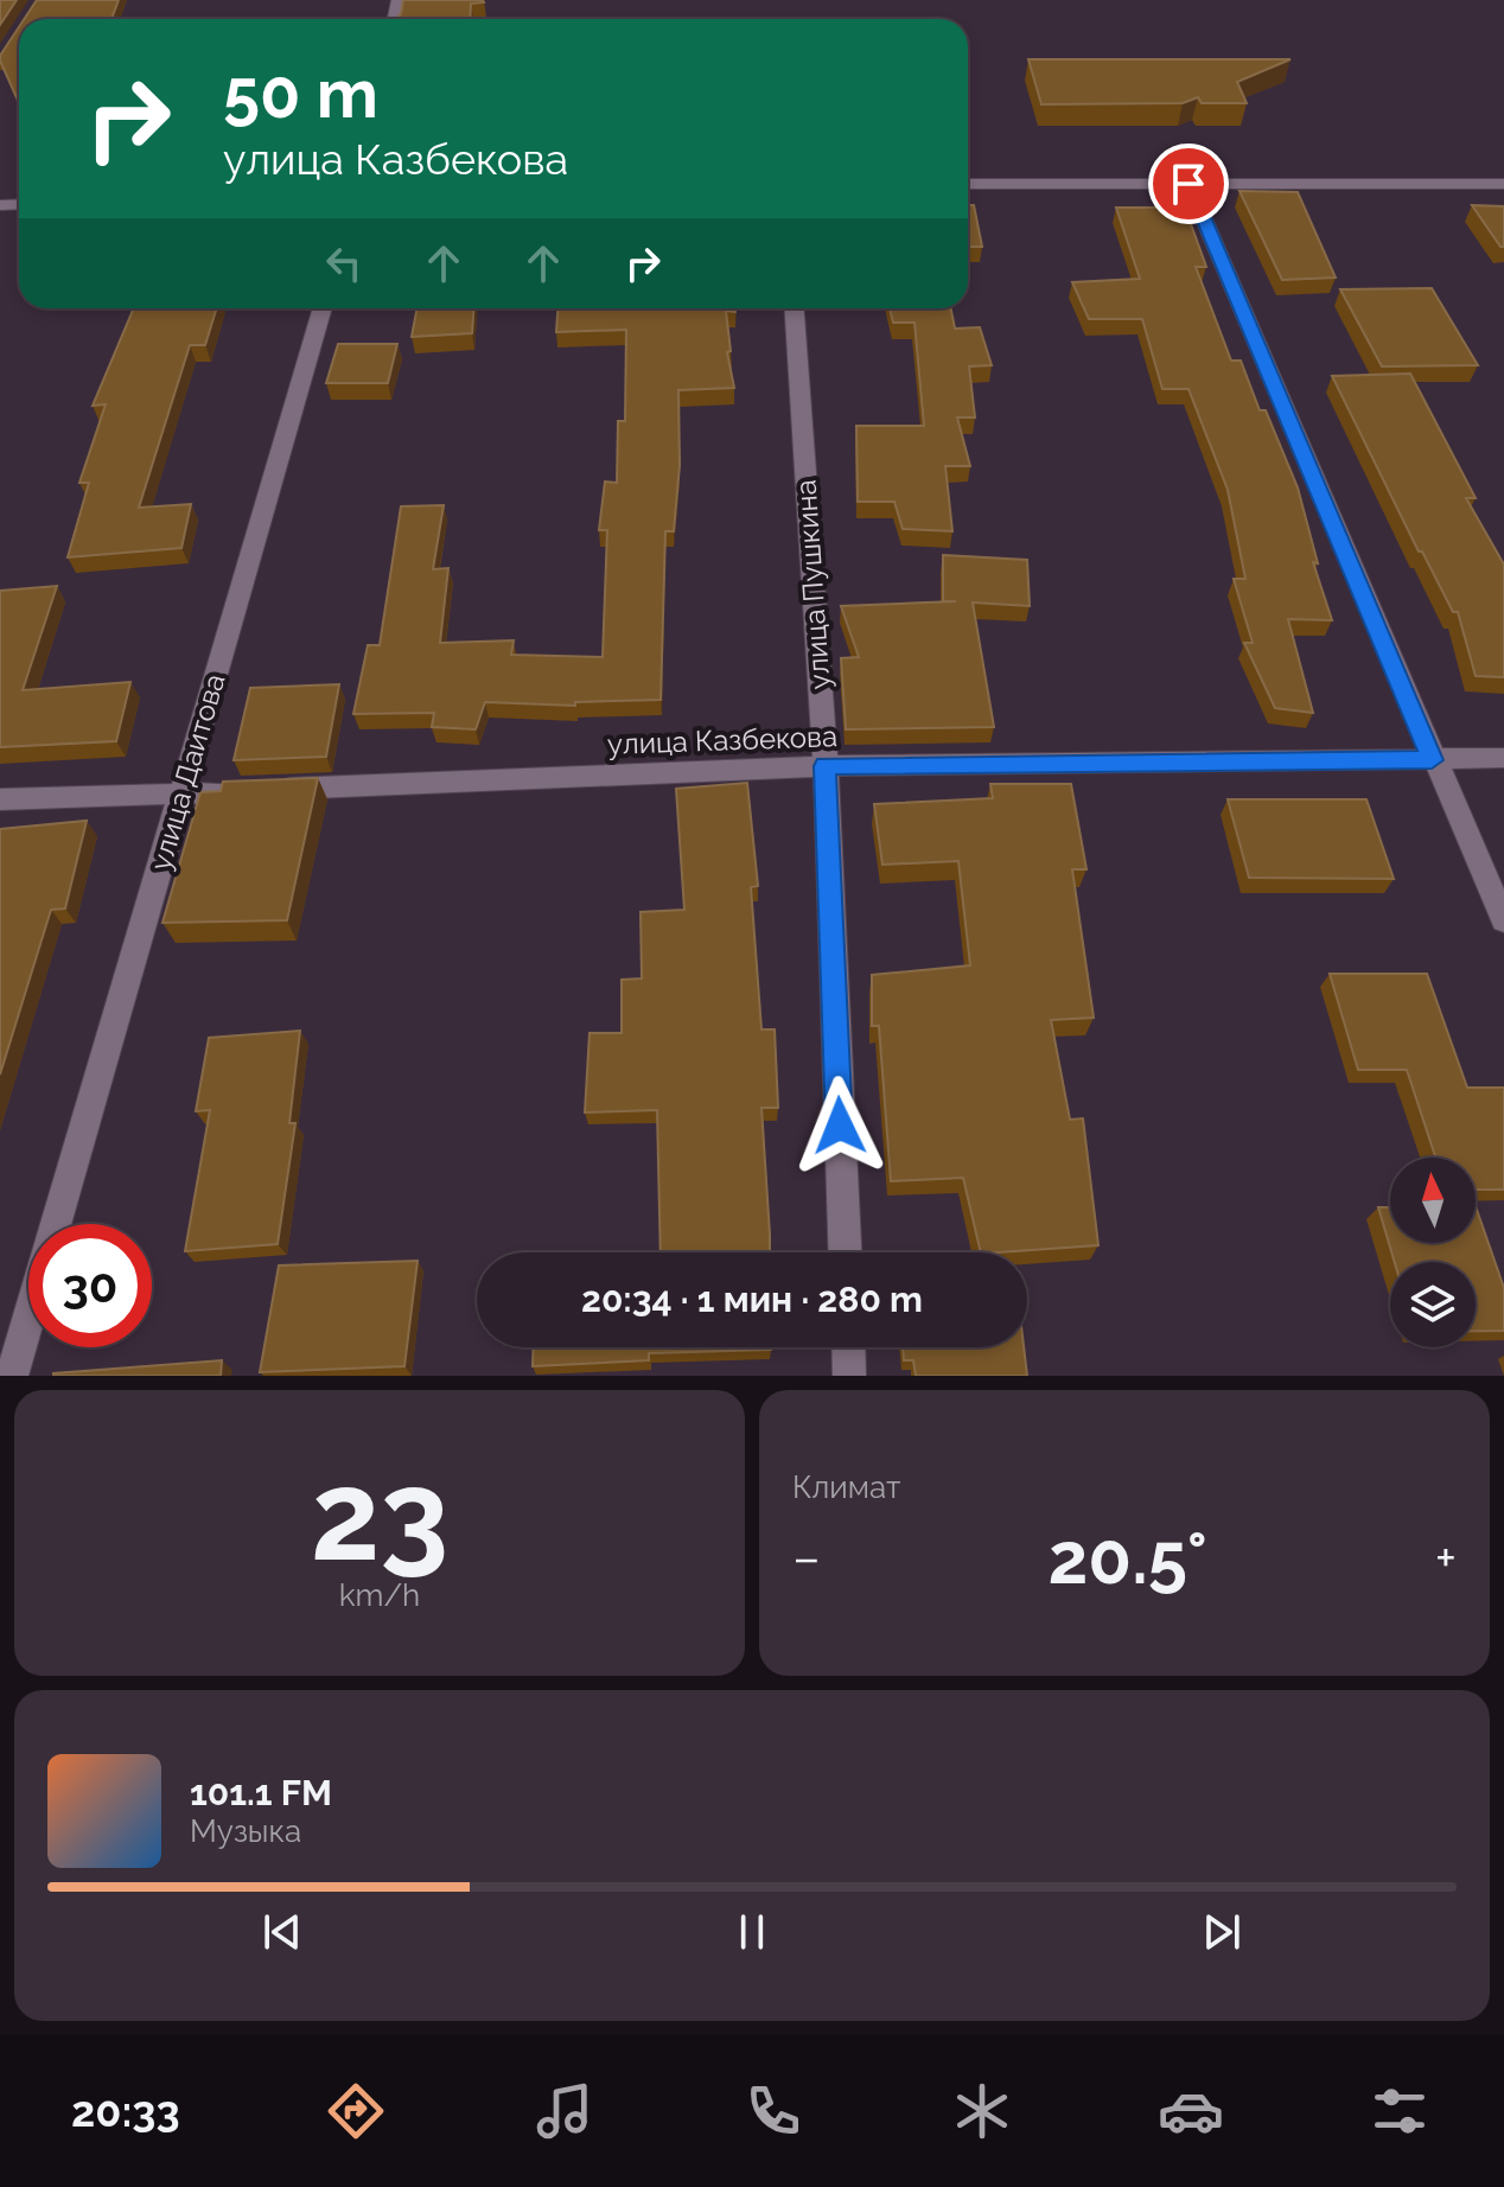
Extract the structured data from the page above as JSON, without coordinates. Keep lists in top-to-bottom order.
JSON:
{
  "streets": {
    "street": ["улица Пушкина", "улица Казбекова", "улица Даитова"]
  },
  "crossings": [
    ["улица Пушкина", "улица Казбекова"],
    ["улица Казбекова", "улица Даитова"]
  ],
  "north": "top",
  "page": {
    "turn": ["50 m", "улица Казбекова"],
    "limit": "30",
    "trip": "20:34 · 1 мин · 280 m",
    "tile": [
      ["23", "km/h"],
      "Климат"
    ],
    "heat": ["−", "20.5°", "+"],
    "song": ["101.1 FM", "Музыка"],
    "tabs": "20:33"
  }
}
